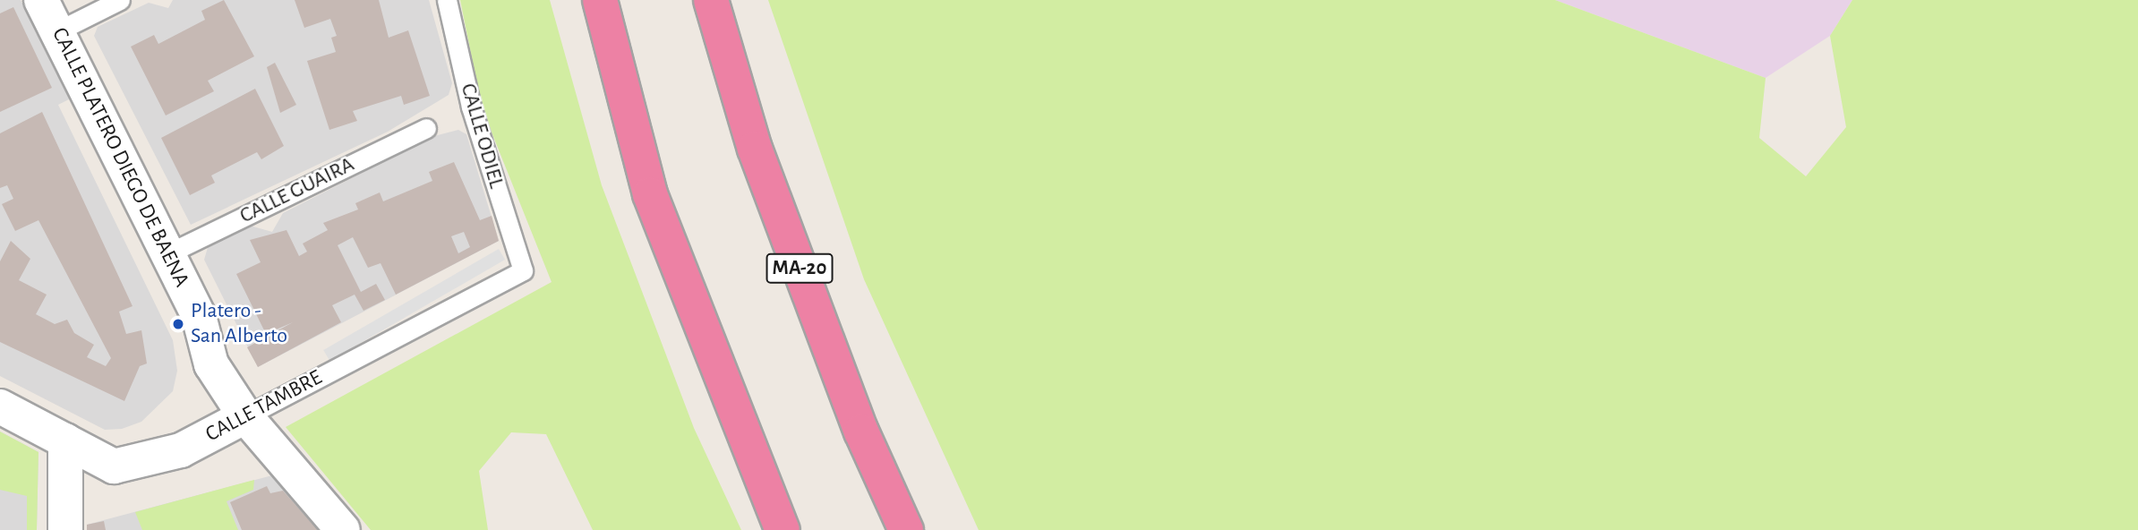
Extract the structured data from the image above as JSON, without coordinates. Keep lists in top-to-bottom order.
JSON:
{
  "streets": {
    "highway": ["MA-20"],
    "street": ["CALLE PLATERO DIEGO DE BAENA", "CALLE TAMBRE"],
    "lane": ["CALLE ODIEL", "CALLE GUAIRA"]
  },
  "crossings": [
    ["CALLE ODIEL", "CALLE TAMBRE"],
    ["CALLE PLATERO DIEGO DE BAENA", "CALLE GUAIRA"],
    ["CALLE PLATERO DIEGO DE BAENA", "CALLE TAMBRE"]
  ],
  "places": ["Platero - San Alberto"]
}
